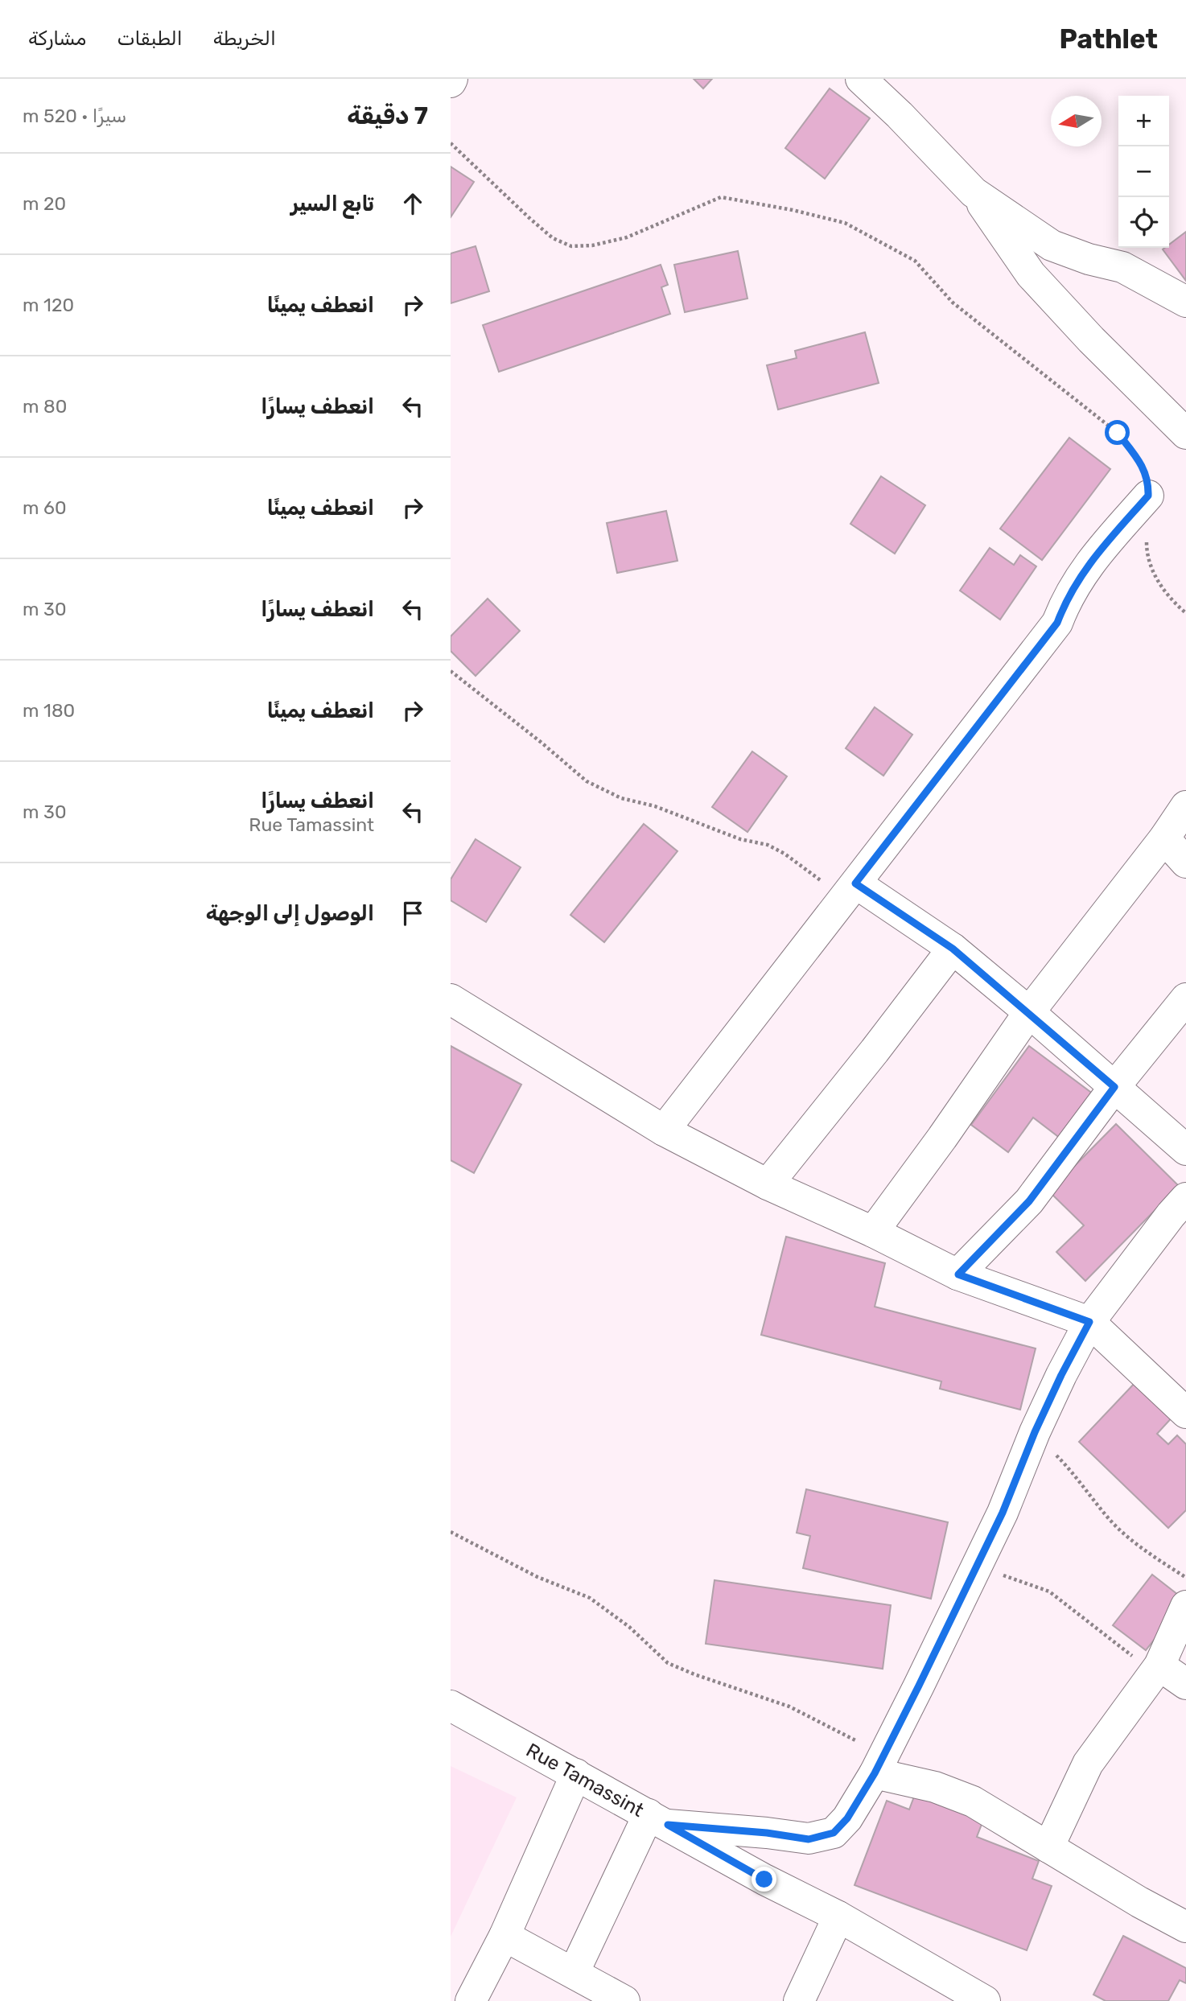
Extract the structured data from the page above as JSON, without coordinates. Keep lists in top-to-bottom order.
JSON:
{
  "streets": {
    "street": ["Rue Tamassint"]
  },
  "north": "left",
  "page": {
    "header": "Pathlet",
    "nav": ["الخريطة", "الطبقات", "مشاركة"],
    "heading": ["7 دقيقة", "سيرًا · 520 m"],
    "map_buttons": ["+", "−"],
    "list": [
      ["تابع السير", "20 m"],
      ["انعطف يمينًا", "120 m"],
      ["انعطف يسارًا", "80 m"],
      ["انعطف يمينًا", "60 m"],
      ["انعطف يسارًا", "30 m"],
      ["انعطف يمينًا", "180 m"],
      ["انعطف يسارًا", "Rue Tamassint", "30 m"],
      "الوصول إلى الوجهة"
    ]
  }
}
